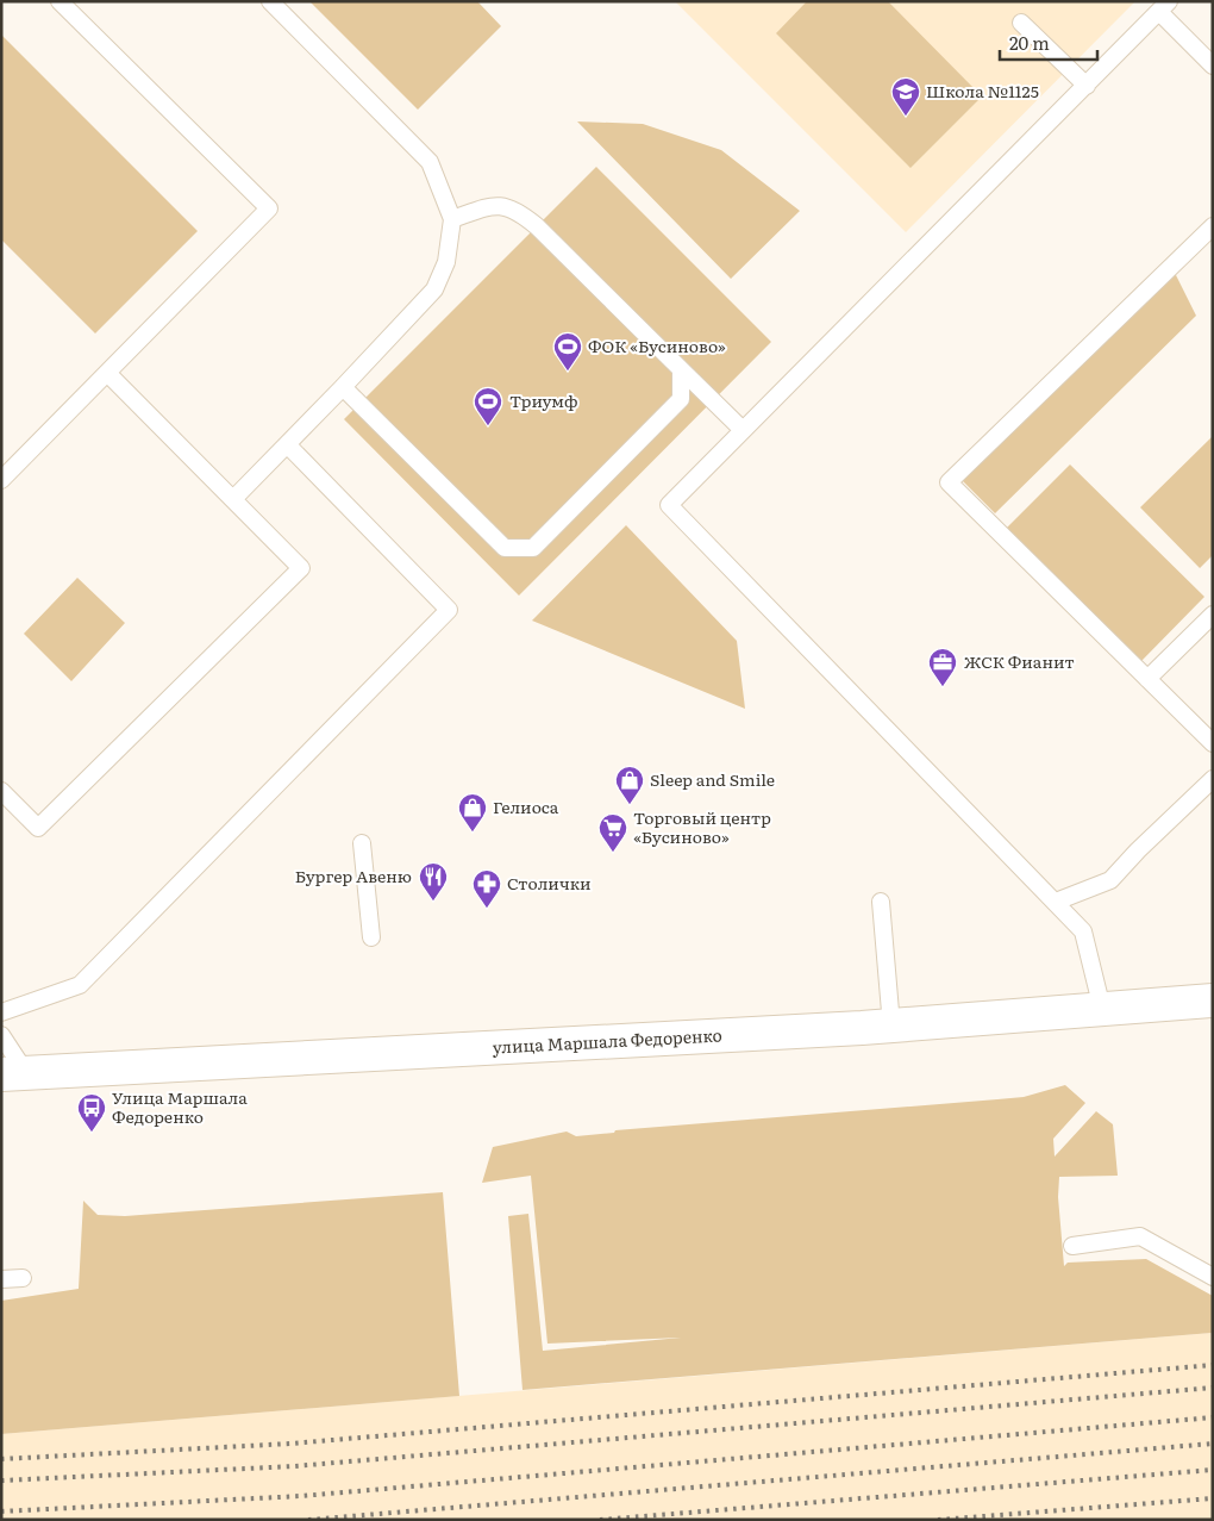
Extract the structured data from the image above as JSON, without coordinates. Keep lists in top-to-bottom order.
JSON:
{
  "streets": {
    "street": ["улица Маршала Федоренко"]
  },
  "places": {
    "school or university": ["Школа №1125"],
    "sports": ["ФОК «Бусиново»", "Триумф"],
    "office": ["ЖСК Фианит"],
    "shop": ["Sleep and Smile", "Гелиоса"],
    "supermarket": ["Торговый центр «Бусиново»"],
    "restaurant": ["Бургер Авеню"],
    "pharmacy": ["Столички"],
    "bus stop": ["Улица Маршала Федоренко"]
  },
  "scale_bar": "20 m"
}
